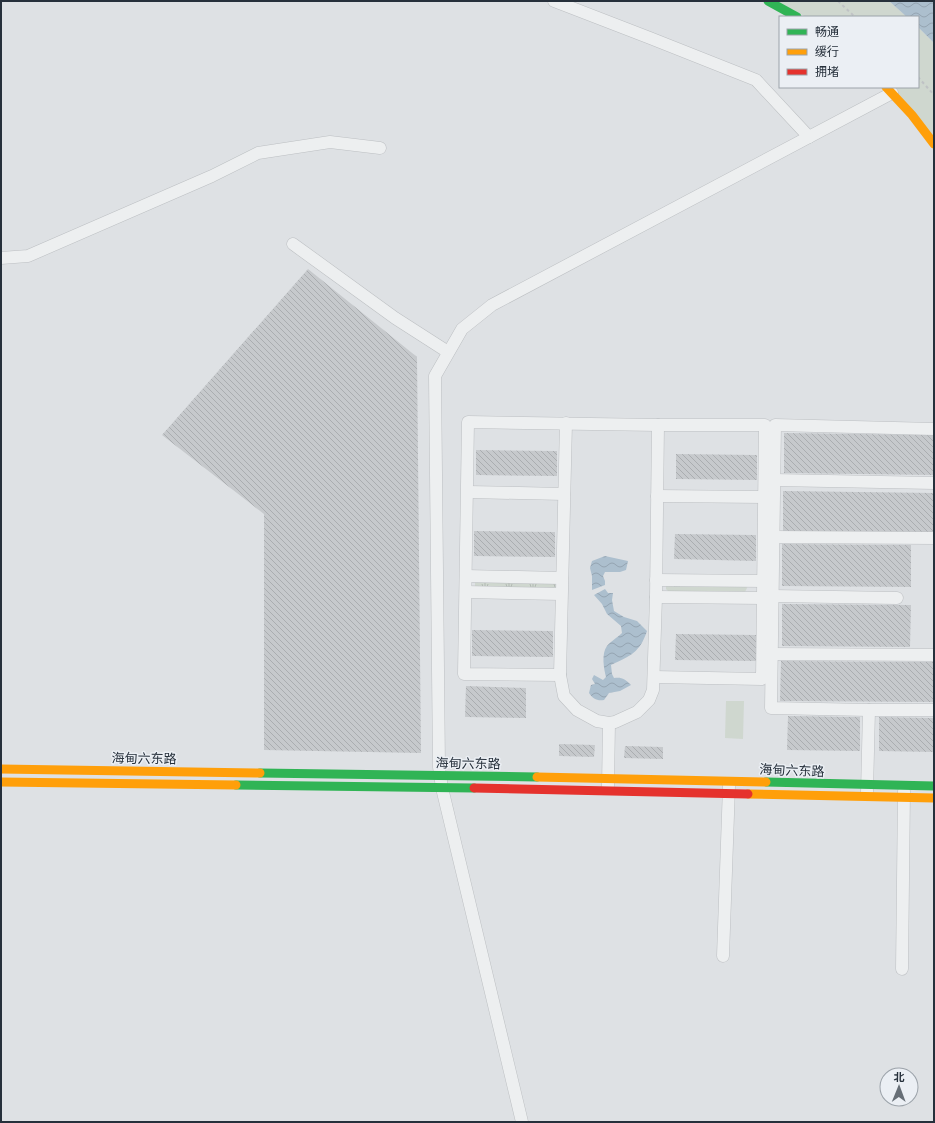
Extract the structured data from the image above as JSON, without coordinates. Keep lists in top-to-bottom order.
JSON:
{
  "streets": {
    "main road": ["海甸六东路"]
  },
  "legend": ["畅通", "缓行", "拥堵"],
  "north": "top"
}
